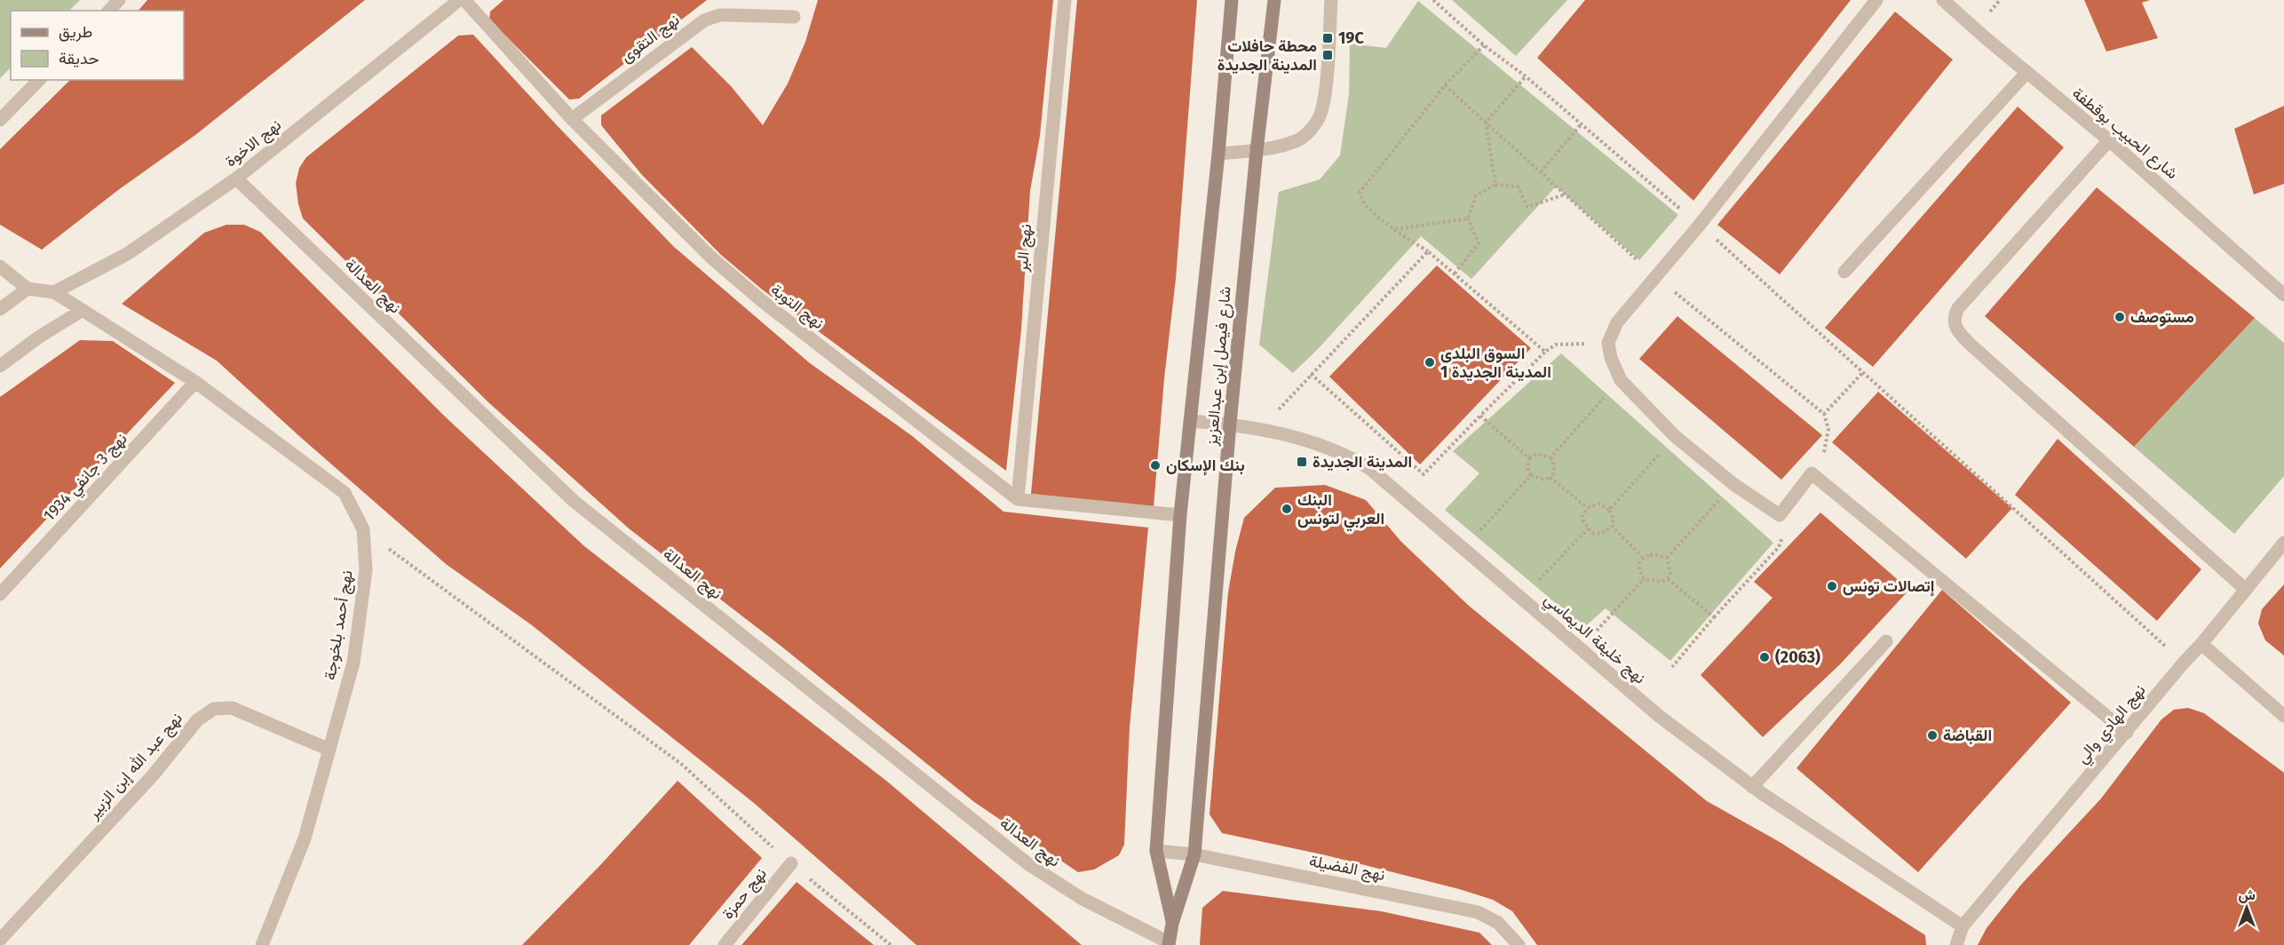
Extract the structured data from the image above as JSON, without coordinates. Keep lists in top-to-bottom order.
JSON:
{
  "streets": {
    "main road": ["شارع فيصل إبن عبدالعزيز"],
    "street": [
      "نهج التقوى",
      "شارع الحبيب بوقطفة",
      "نهج الاخوة",
      "نهج البر",
      "نهج العدالة",
      "نهج التوبة",
      "نهج 3 جانفي 1934",
      "نهج أحمد بلخوجة",
      "نهج خليفة الديماسي",
      "نهج الهادي والي",
      "نهج عبد الله إبن الزبير",
      "نهج الفضيلة",
      "نهج حمزة"
    ]
  },
  "crossings": [
    ["نهج التقوى", "نهج التوبة"],
    ["نهج الاخوة", "نهج العدالة"],
    ["نهج الاخوة", "نهج أحمد بلخوجة"],
    ["نهج البر", "نهج التوبة"],
    ["نهج العدالة", "شارع فيصل إبن عبدالعزيز"],
    ["شارع فيصل إبن عبدالعزيز", "نهج خليفة الديماسي"],
    ["شارع فيصل إبن عبدالعزيز", "نهج الفضيلة"],
    ["نهج 3 جانفي 1934", "نهج أحمد بلخوجة"],
    ["نهج أحمد بلخوجة", "نهج عبد الله إبن الزبير"],
    ["نهج خليفة الديماسي", "نهج الهادي والي"]
  ],
  "places": {
    "transit": ["19C", "محطة حافلات المدينة الجديدة", "المدينة الجديدة"],
    "other": [
      "مستوصف",
      "السوق البلدي المدينة الجديدة 1",
      "بنك الإسكان",
      "البنك العربي لتونس",
      "إتصالات تونس",
      "(2063)",
      "القباضة"
    ]
  },
  "legend": ["طريق", "حديقة"],
  "north": "top"
}
